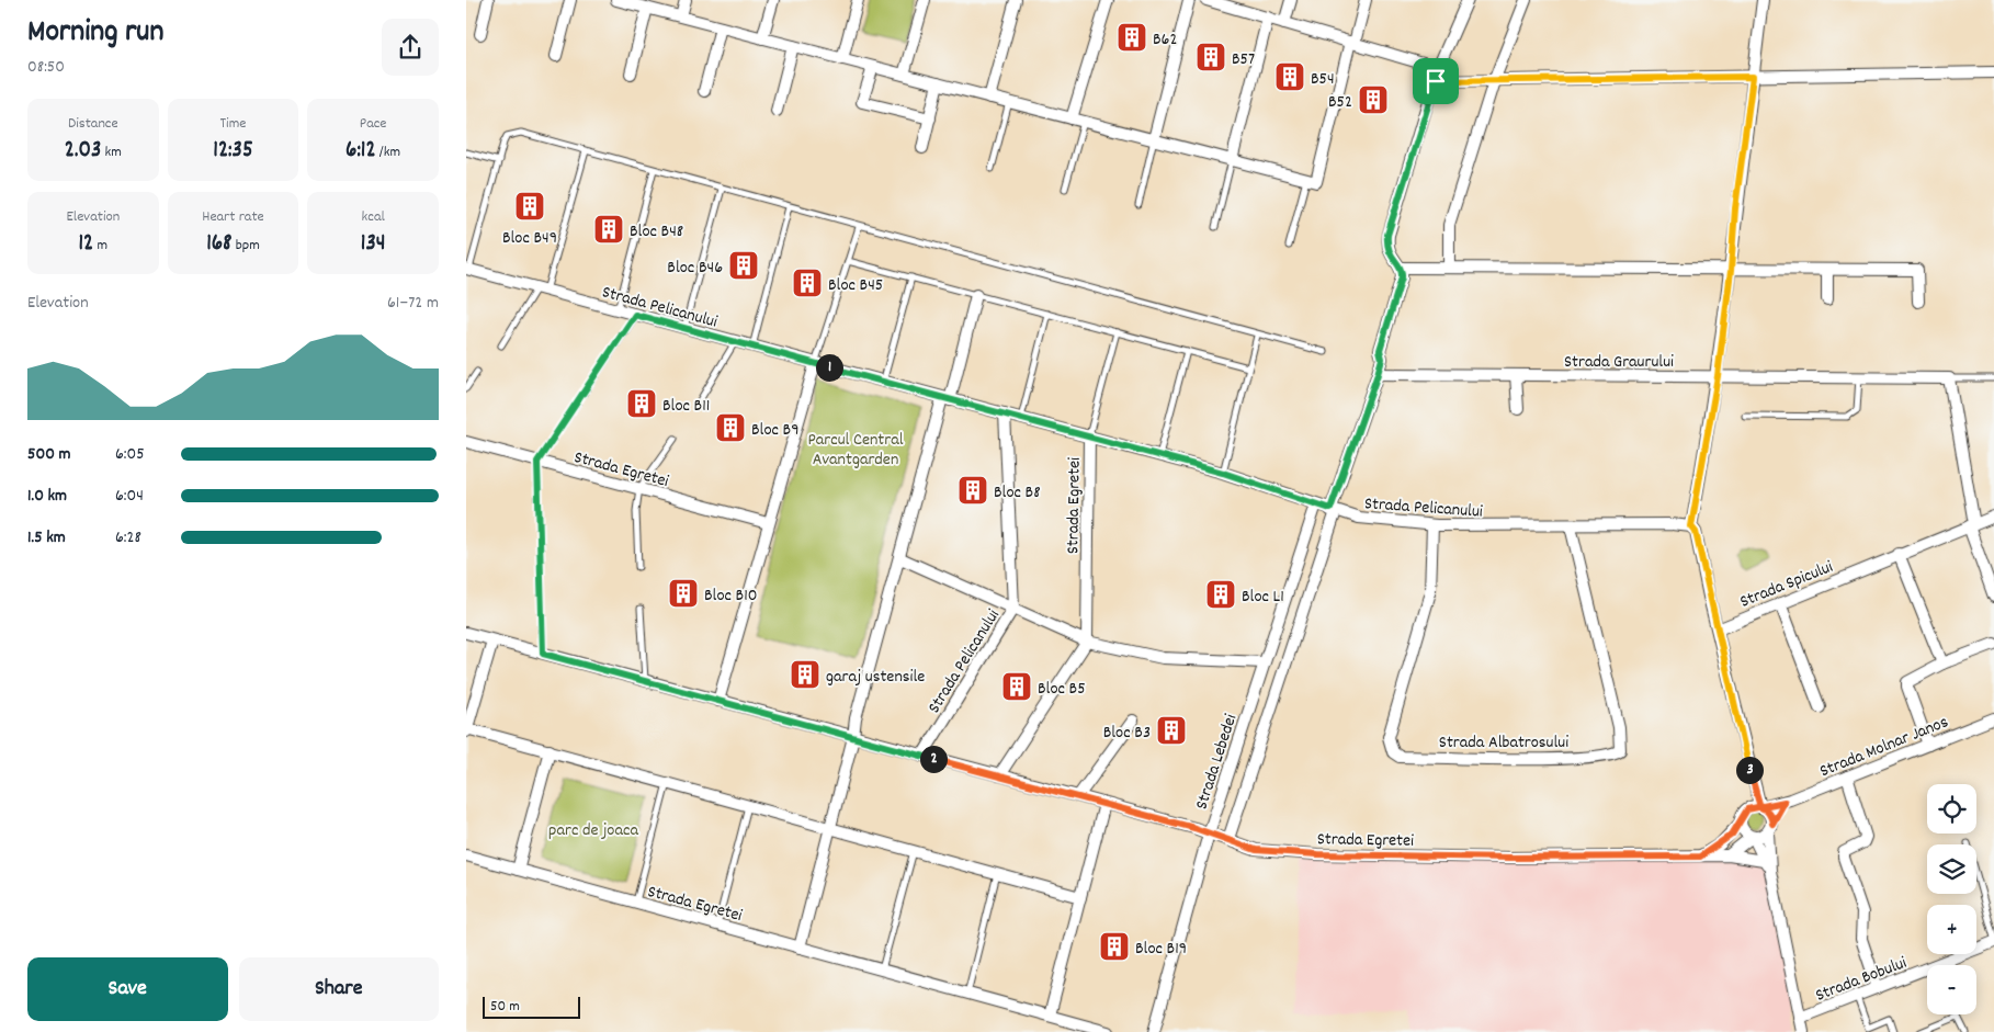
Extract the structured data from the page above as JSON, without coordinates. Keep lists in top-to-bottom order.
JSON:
{
  "streets": {
    "street": [
      "Strada Pelicanului",
      "Strada Graurului",
      "Strada Egretei",
      "Strada Spicului",
      "Strada Albatrosului",
      "Strada Molnar Janos",
      "Strada Lebedei",
      "Strada Bobului"
    ]
  },
  "crossings": [
    ["Strada Pelicanului", "Strada Egretei"],
    ["Strada Pelicanului", "Strada Albatrosului"],
    ["Strada Pelicanului", "Strada Lebedei"],
    ["Strada Egretei", "Strada Lebedei"]
  ],
  "parks": ["Parcul Central Avantgarden", "parc de joaca"],
  "places": {
    "building": [
      "B62",
      "B57",
      "B54",
      "B52",
      "Bloc B49",
      "Bloc B48",
      "Bloc B46",
      "Bloc B45",
      "Bloc B11",
      "Bloc B9",
      "Bloc B8",
      "Bloc B10",
      "Bloc L1",
      "garaj ustensile",
      "Bloc B5",
      "Bloc B3",
      "Bloc B19"
    ]
  },
  "scale_bar": "50 m",
  "page": {
    "heading": ["Morning run", "08:50"],
    "stats": [
      ["Distance", "2.03 km"],
      ["Time", "12:35"],
      ["Pace", "6:12 /km"],
      ["Elevation", "12 m"],
      ["Heart rate", "168 bpm"],
      ["kcal", "134"]
    ],
    "chart": ["Elevation", "61–72 m"],
    "pins": ["1", "2", "3"],
    "list": [
      {
        "name": "500 m",
        "note": "6:05"
      },
      {
        "name": "1.0 km",
        "note": "6:04"
      },
      {
        "name": "1.5 km",
        "note": "6:28"
      }
    ],
    "map_buttons": ["+", "−"],
    "buttons": ["Save", "Share"],
    "scale": "50 m"
  }
}
